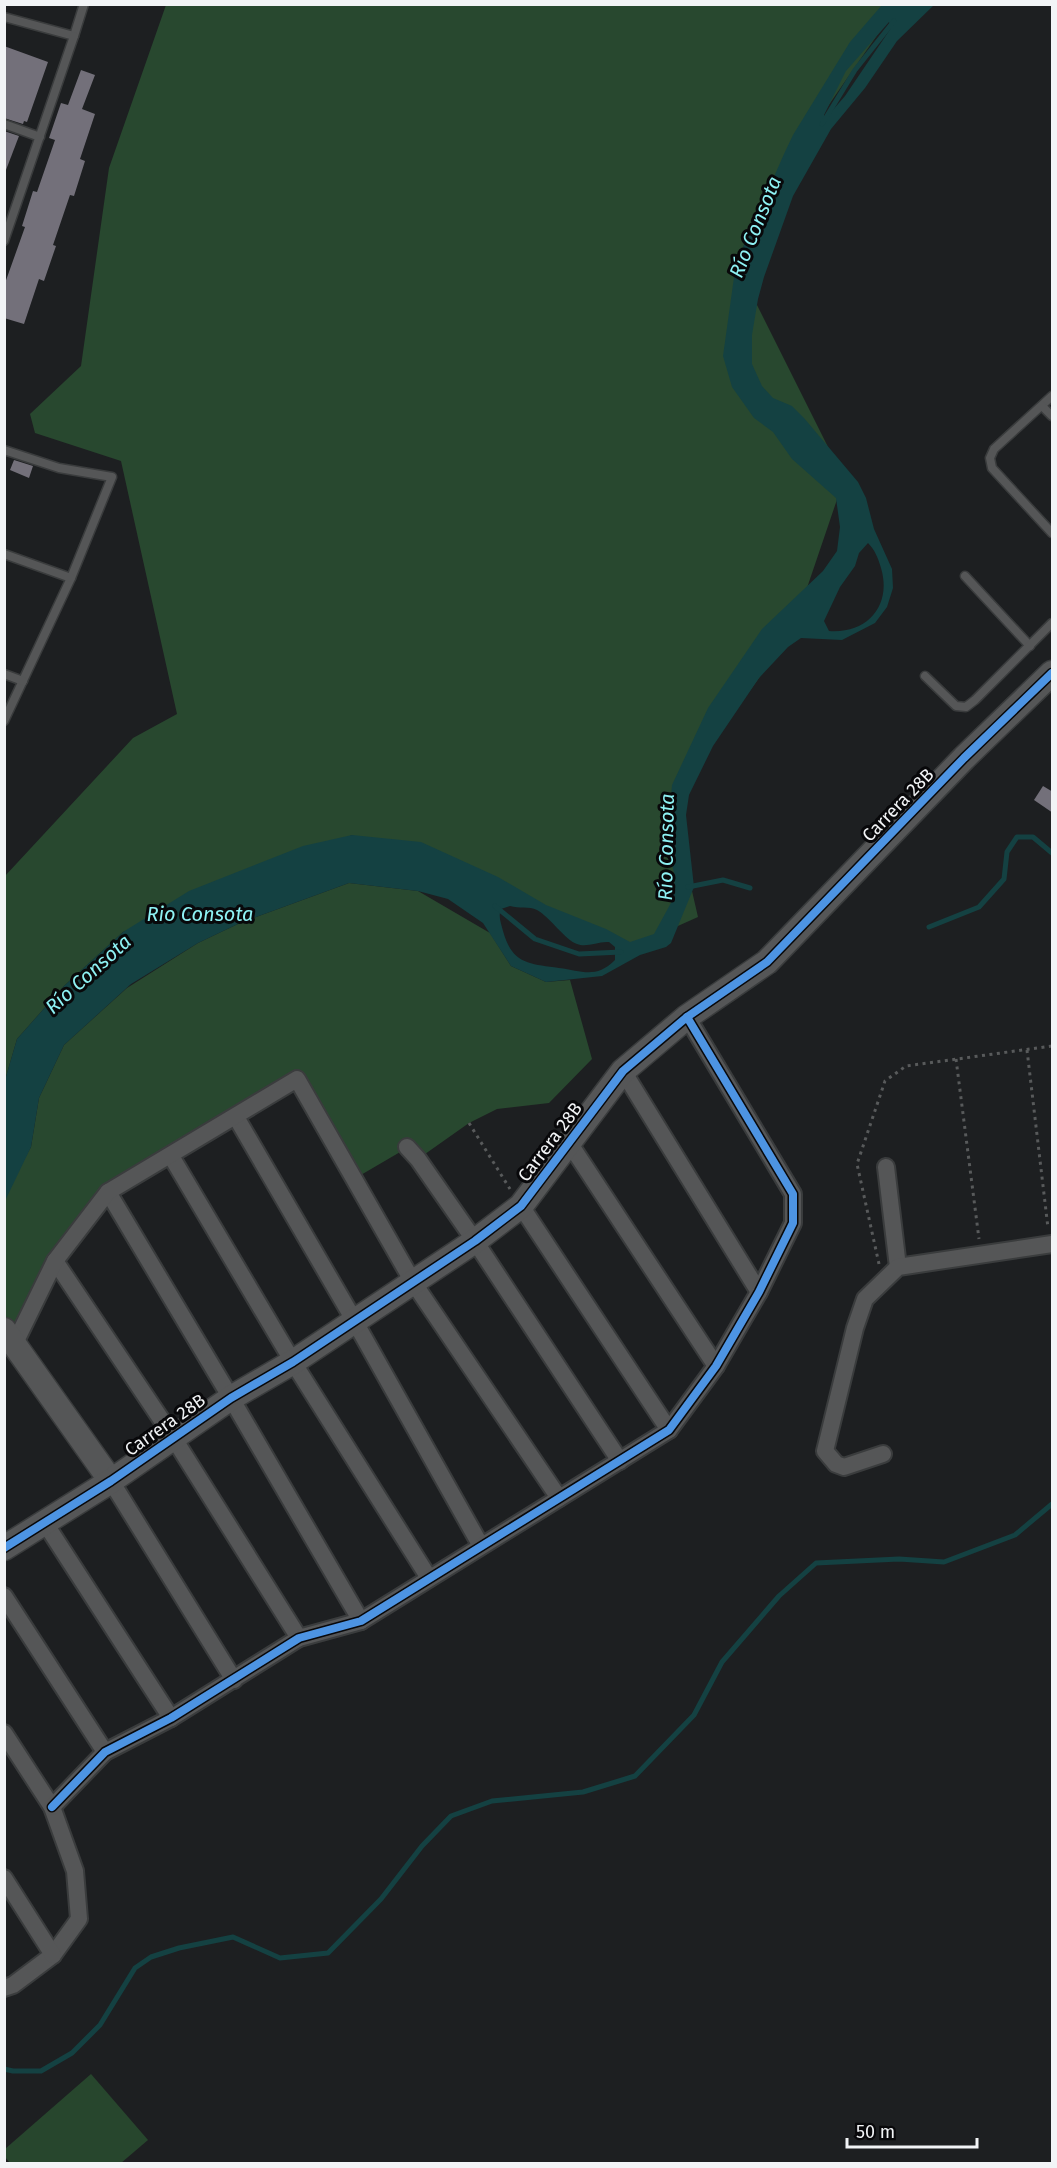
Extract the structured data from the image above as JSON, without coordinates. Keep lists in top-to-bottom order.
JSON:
{
  "streets": {
    "street": ["Carrera 28B"]
  },
  "water": ["Río Consota", "Rio Consota"],
  "scale_bar": "50 m"
}
